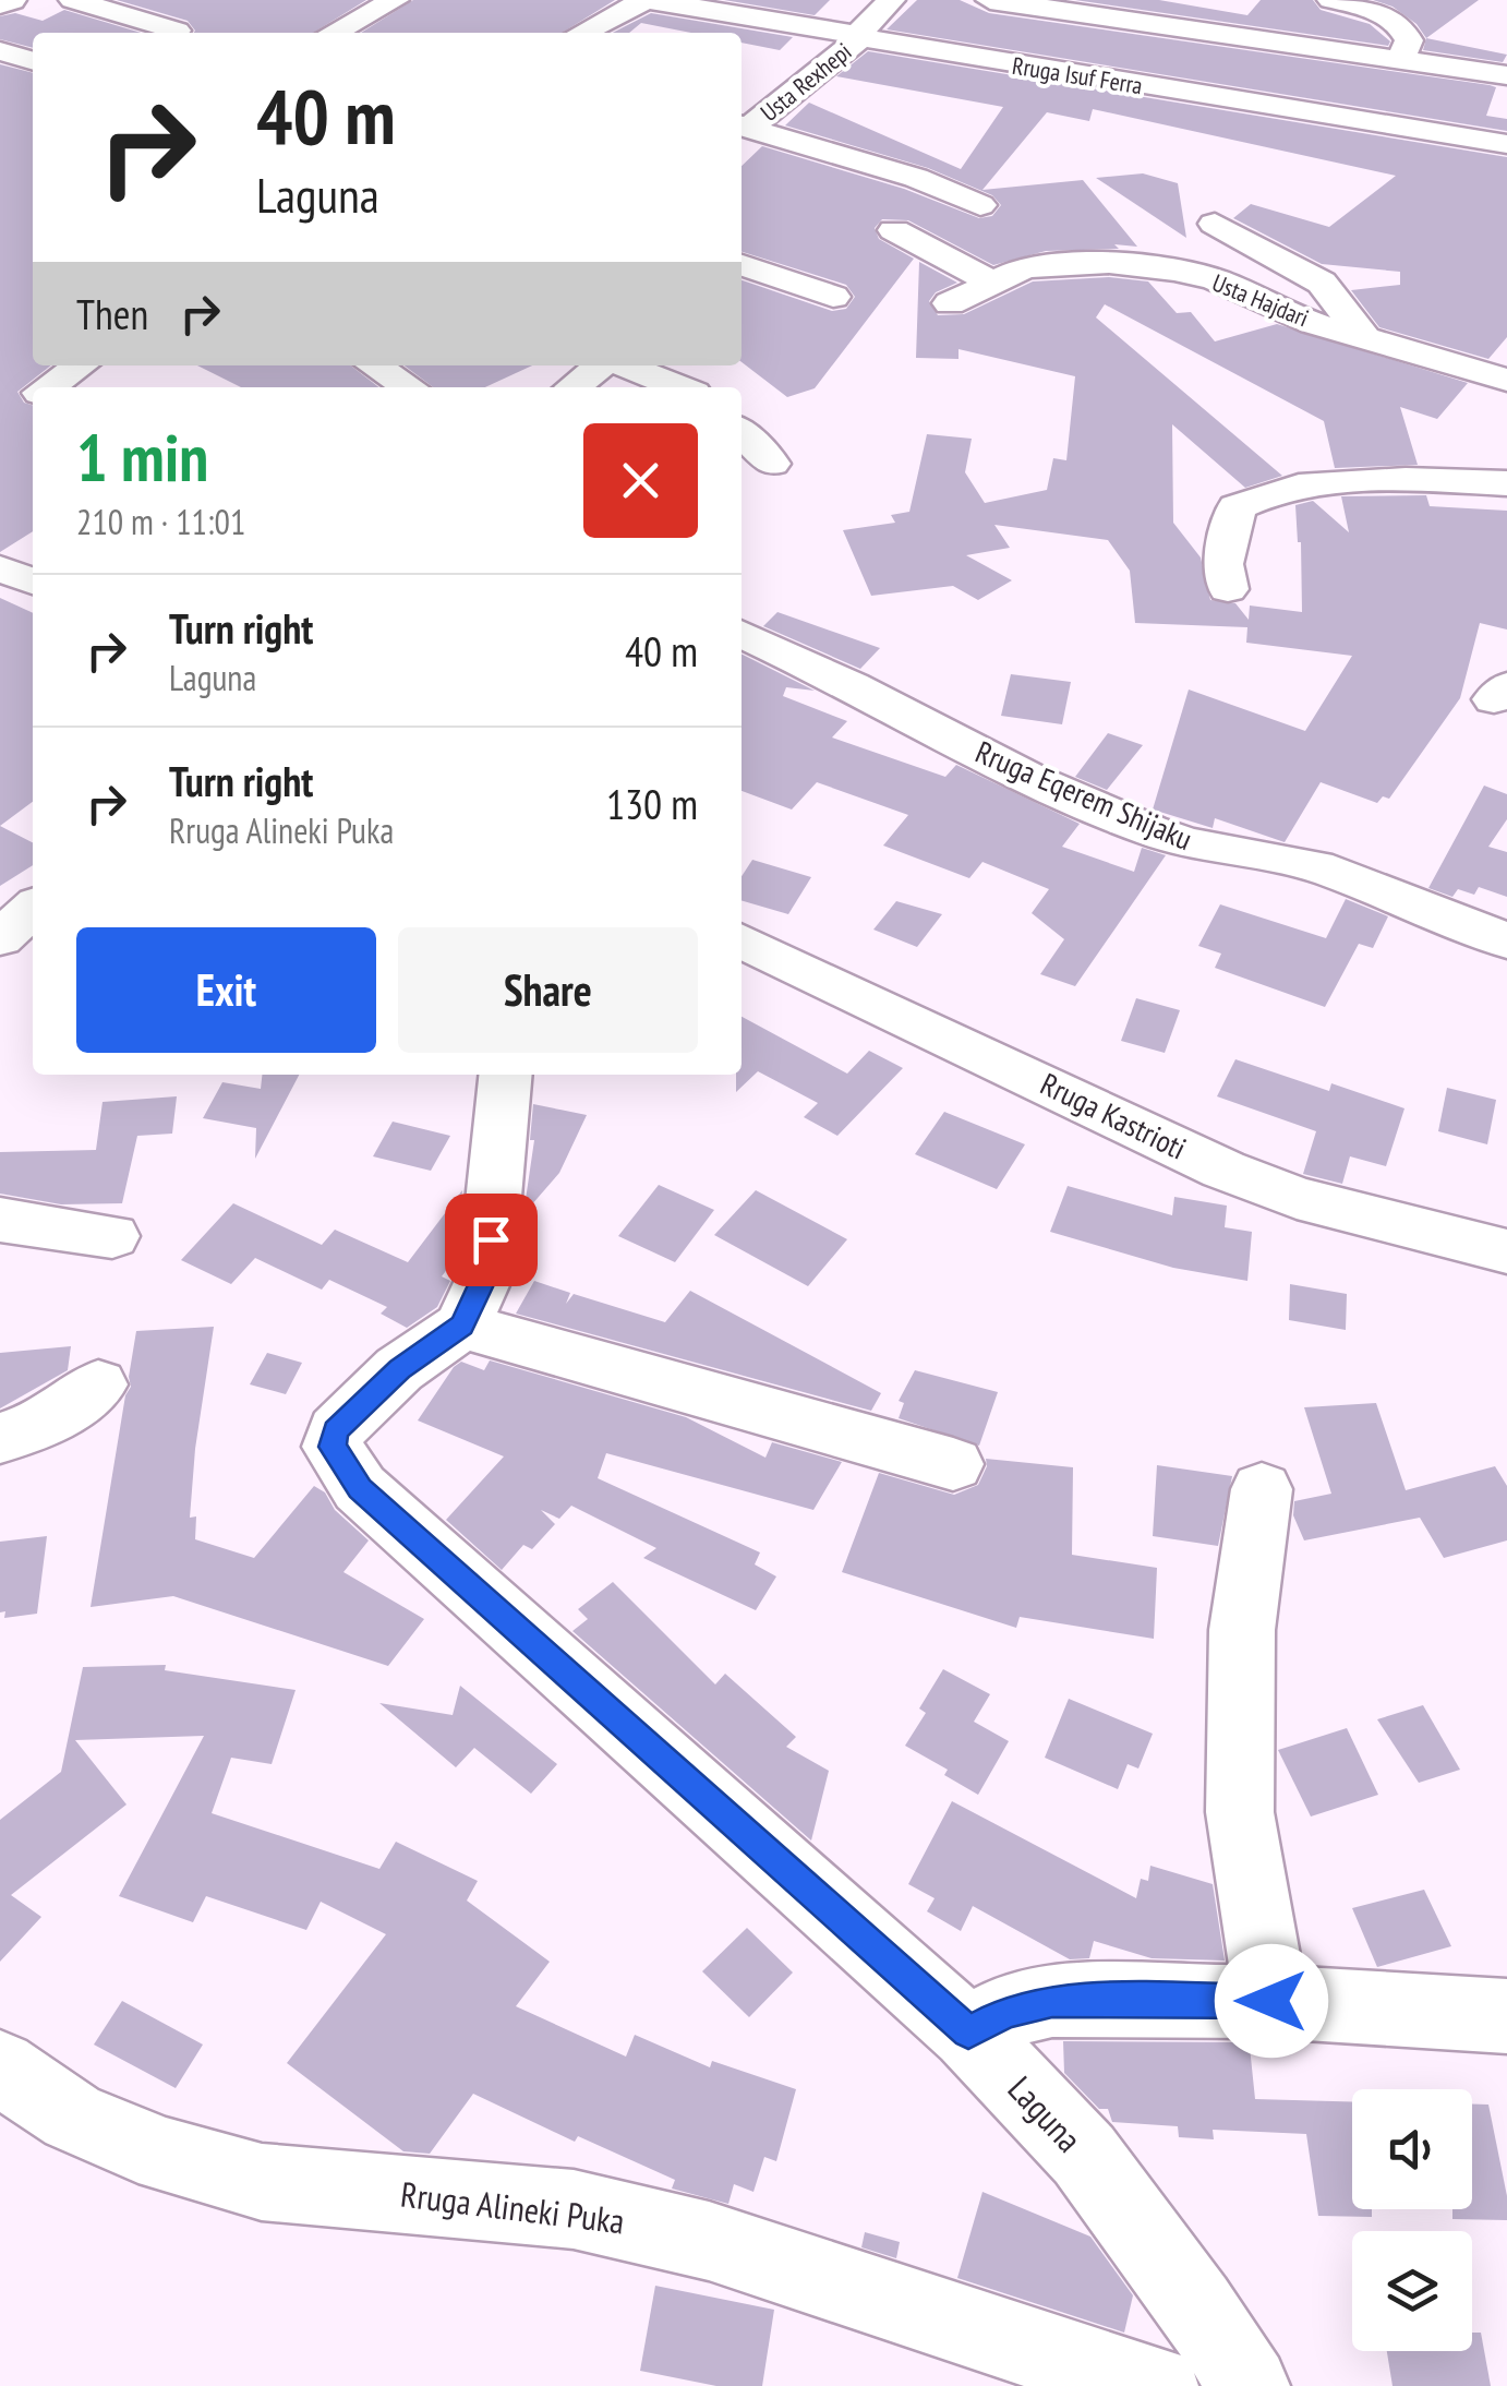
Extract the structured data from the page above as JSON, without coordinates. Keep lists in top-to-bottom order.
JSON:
{
  "streets": {
    "street": [
      "Rruga Isuf Ferra",
      "Usta Rexhepi",
      "Usta Hajdari",
      "Rruga Eqerem Shijaku",
      "Rruga Kastrioti",
      "Laguna",
      "Rruga Alineki Puka"
    ]
  },
  "crossings": [
    ["Rruga Isuf Ferra", "Usta Rexhepi"]
  ],
  "page": {
    "turn": ["40 m", "Laguna"],
    "then": "Then",
    "heading": ["1 min", "210 m · 11:01"],
    "list": [
      {
        "name": "Turn right",
        "note": "Laguna",
        "value": "40 m"
      },
      {
        "name": "Turn right",
        "note": "Rruga Alineki Puka",
        "value": "130 m"
      }
    ],
    "buttons": ["Exit", "Share"]
  }
}
